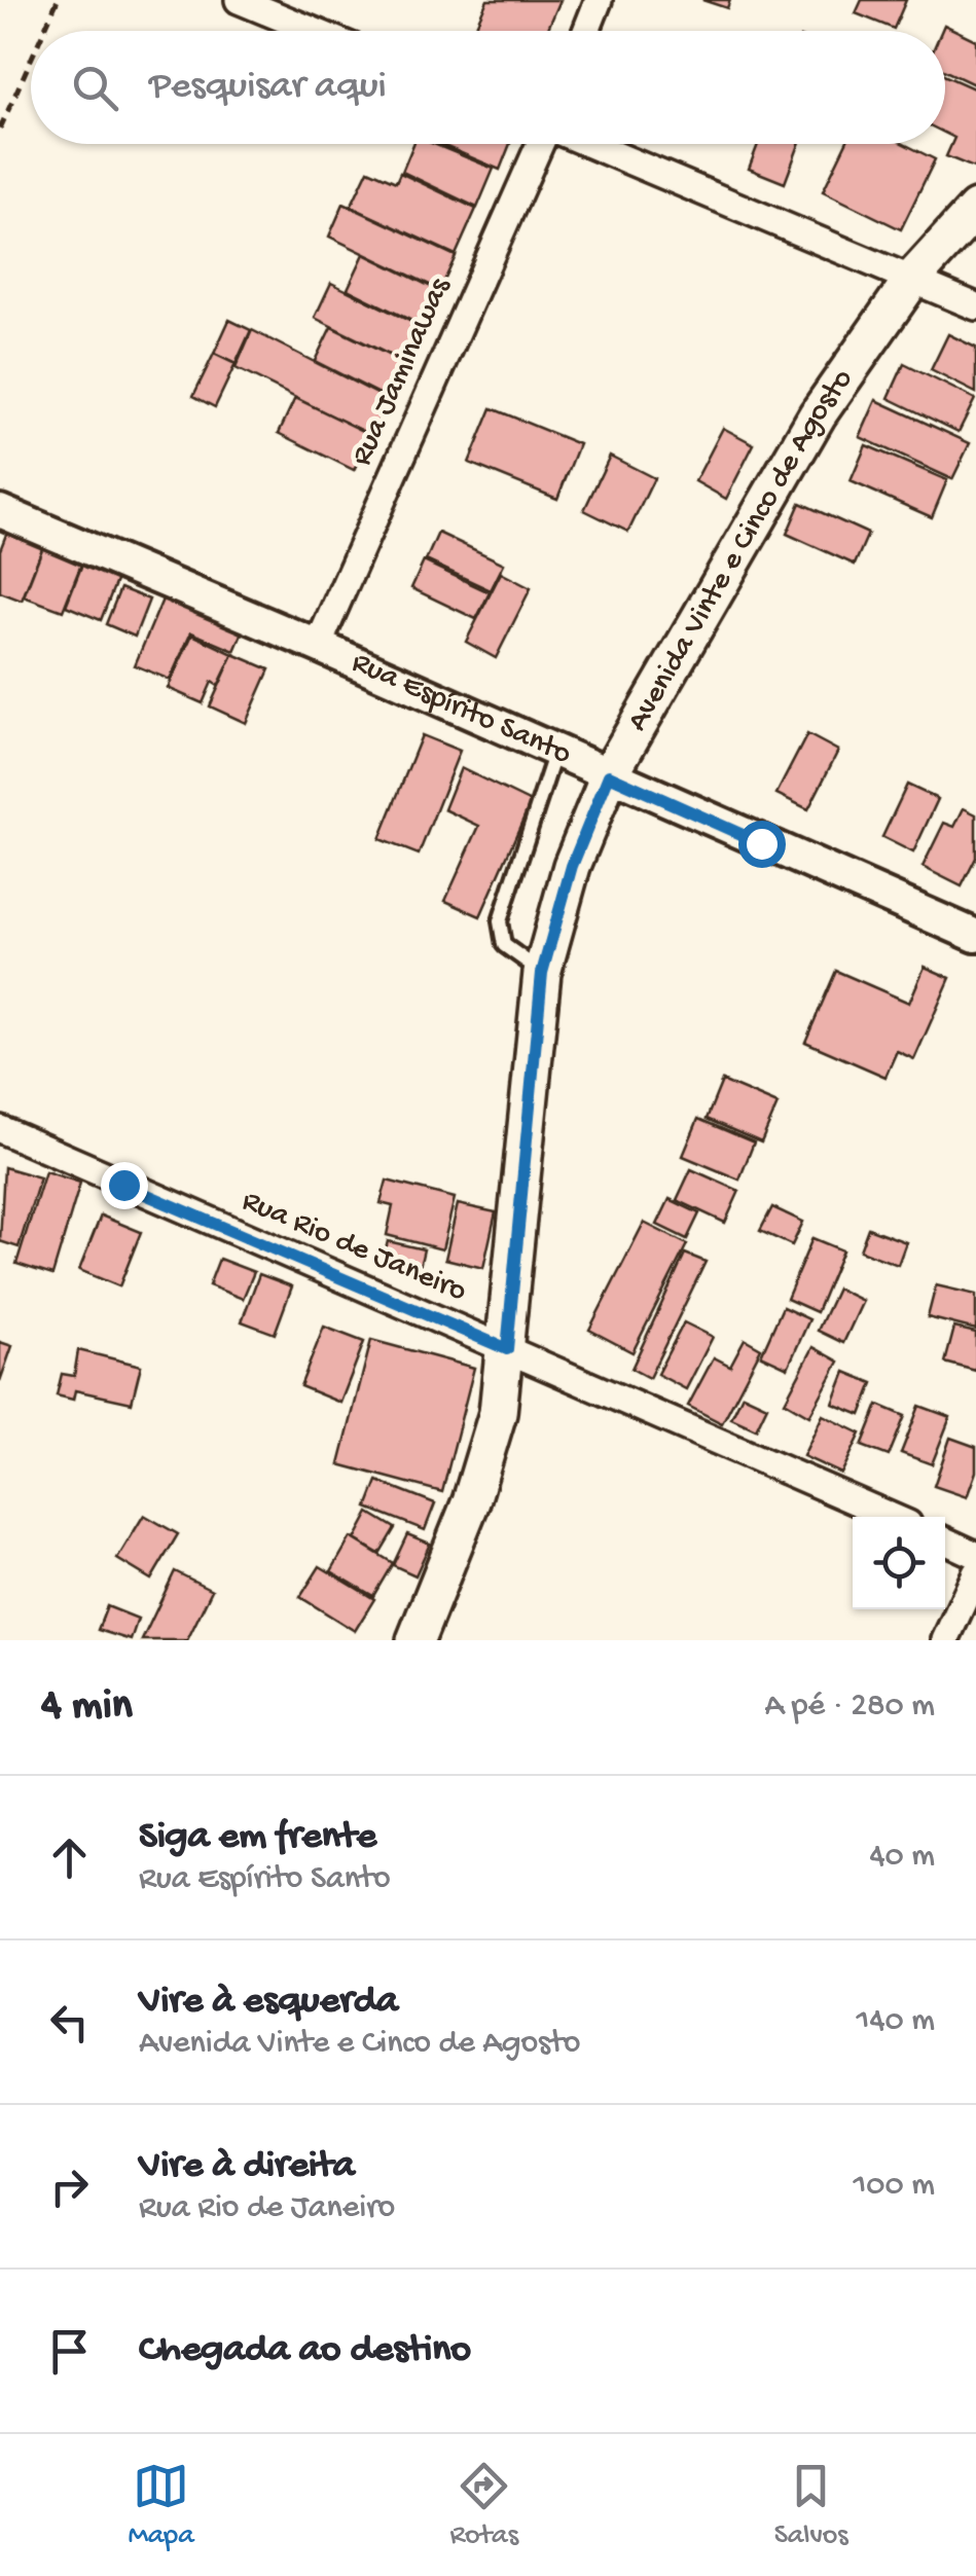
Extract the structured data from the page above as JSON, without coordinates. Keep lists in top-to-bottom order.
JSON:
{
  "streets": {
    "main road": ["Avenida Vinte e Cinco de Agosto"],
    "street": ["Rua Jaminawas", "Rua Espírito Santo", "Rua Rio de Janeiro"]
  },
  "crossings": [
    ["Rua Jaminawas", "Rua Espírito Santo"],
    ["Avenida Vinte e Cinco de Agosto", "Rua Espírito Santo"],
    ["Avenida Vinte e Cinco de Agosto", "Rua Rio de Janeiro"]
  ],
  "page": {
    "search": "Pesquisar aqui",
    "heading": ["4 min", "A pé · 280 m"],
    "list": [
      ["Siga em frente", "Rua Espírito Santo", "40 m"],
      ["Vire à esquerda", "Avenida Vinte e Cinco de Agosto", "140 m"],
      ["Vire à direita", "Rua Rio de Janeiro", "100 m"],
      "Chegada ao destino"
    ],
    "nav": ["Mapa", "Rotas", "Salvos"]
  }
}
